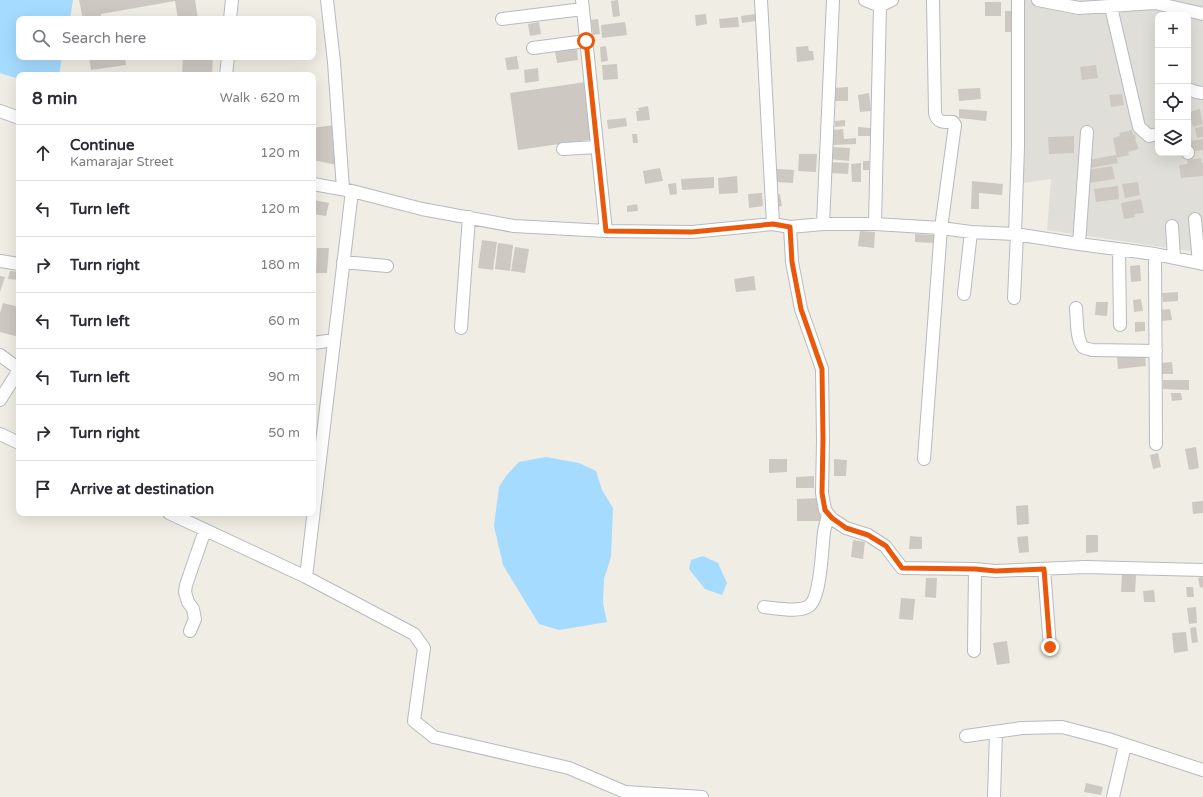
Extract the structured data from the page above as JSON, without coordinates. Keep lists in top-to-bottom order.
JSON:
{
  "page": {
    "map_buttons": ["+", "−"],
    "search": "Search here",
    "heading": ["8 min", "Walk · 620 m"],
    "list": [
      ["Continue", "Kamarajar Street", "120 m"],
      ["Turn left", "120 m"],
      ["Turn right", "180 m"],
      ["Turn left", "60 m"],
      ["Turn left", "90 m"],
      ["Turn right", "50 m"],
      "Arrive at destination"
    ]
  }
}
